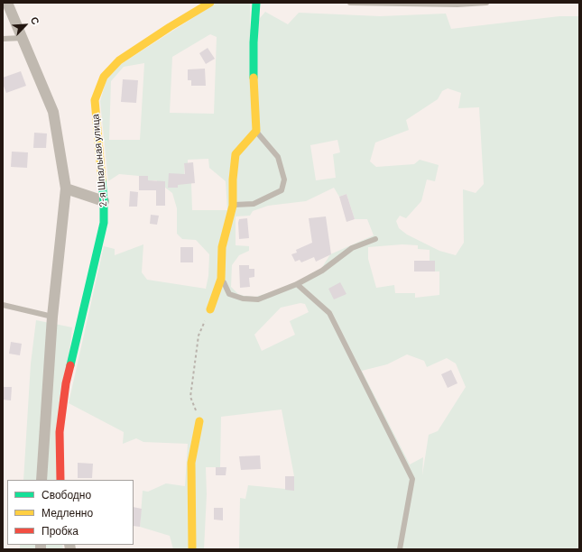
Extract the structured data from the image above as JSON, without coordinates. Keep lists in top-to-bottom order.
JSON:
{
  "streets": {
    "street": ["2-я Шпальная улица"]
  },
  "legend": ["Свободно", "Медленно", "Пробка"],
  "north": "top right"
}
